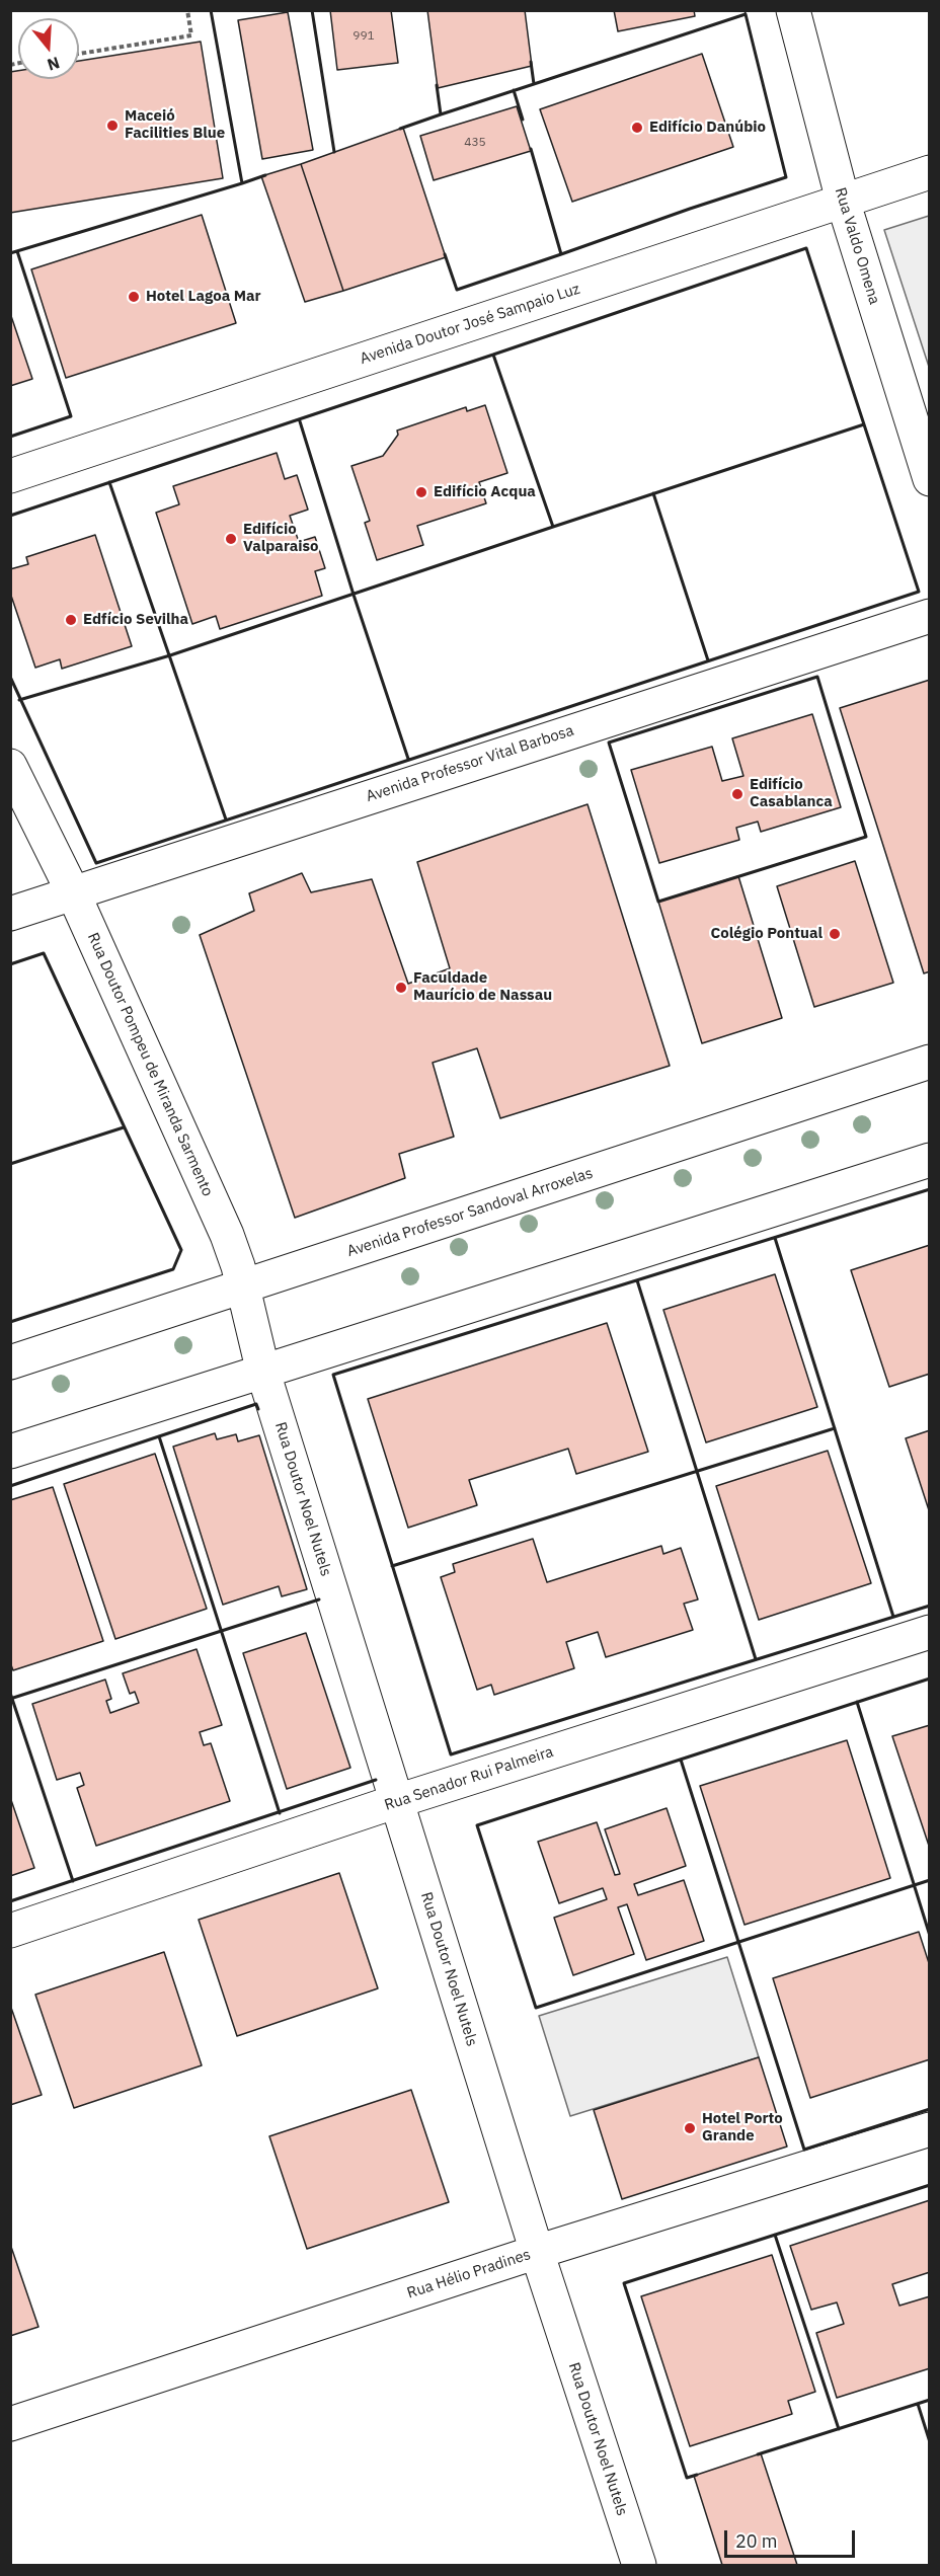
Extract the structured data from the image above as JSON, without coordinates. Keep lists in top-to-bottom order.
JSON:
{
  "streets": {
    "street": [
      "Rua Valdo Omena",
      "Avenida Doutor José Sampaio Luz",
      "Avenida Professor Vital Barbosa",
      "Rua Doutor Pompeu de Miranda Sarmento",
      "Avenida Professor Sandoval Arroxelas",
      "Rua Doutor Noel Nutels",
      "Rua Senador Rui Palmeira",
      "Rua Hélio Pradines"
    ]
  },
  "crossings": [
    ["Rua Valdo Omena", "Avenida Doutor José Sampaio Luz"],
    ["Avenida Professor Vital Barbosa", "Rua Doutor Pompeu de Miranda Sarmento"],
    ["Rua Doutor Pompeu de Miranda Sarmento", "Avenida Professor Sandoval Arroxelas"],
    ["Rua Doutor Pompeu de Miranda Sarmento", "Rua Doutor Noel Nutels"],
    ["Rua Doutor Noel Nutels", "Rua Senador Rui Palmeira"],
    ["Rua Doutor Noel Nutels", "Rua Hélio Pradines"]
  ],
  "places": [
    "Maceió Facilities Blue",
    "Edifício Danúbio",
    "Hotel Lagoa Mar",
    "Edifício Acqua",
    "Edifício Valparaiso",
    "Edfício Sevilha",
    "Edifício Casablanca",
    "Colégio Pontual",
    "Faculdade Maurício de Nassau",
    "Hotel Porto Grande"
  ],
  "house_numbers": ["991", "435"],
  "scale_bar": "20 m",
  "north": "bottom"
}
